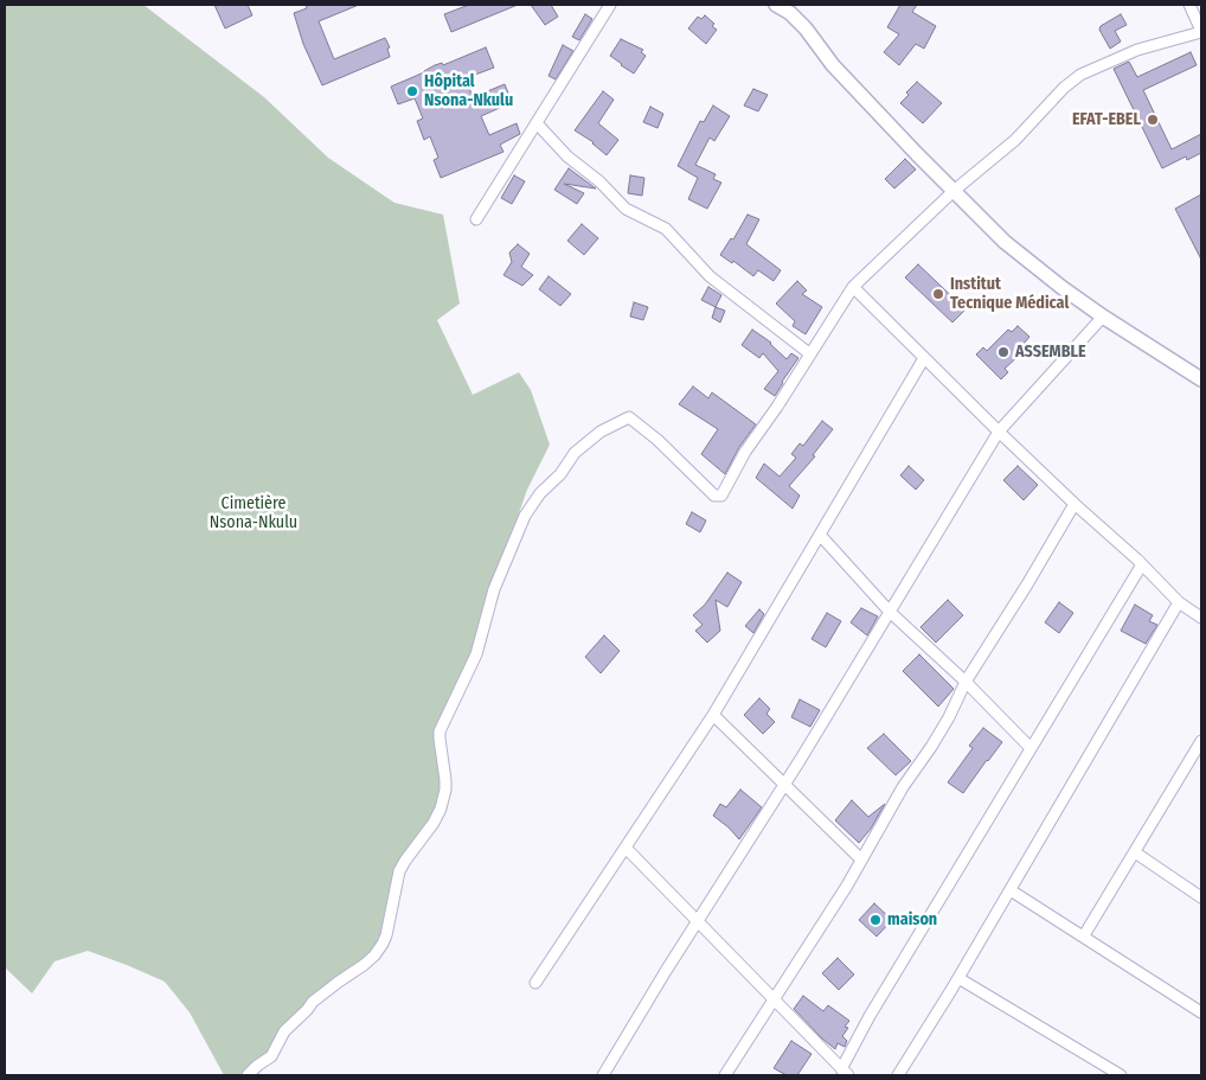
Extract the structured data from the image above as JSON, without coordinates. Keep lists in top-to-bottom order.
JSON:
{
  "parks": ["Cimetière Nsona-Nkulu"],
  "places": [
    "Hôpital Nsona-Nkulu",
    "EFAT-EBEL",
    "Institut Tecnique Médical",
    "ASSEMBLE",
    "maison"
  ]
}
